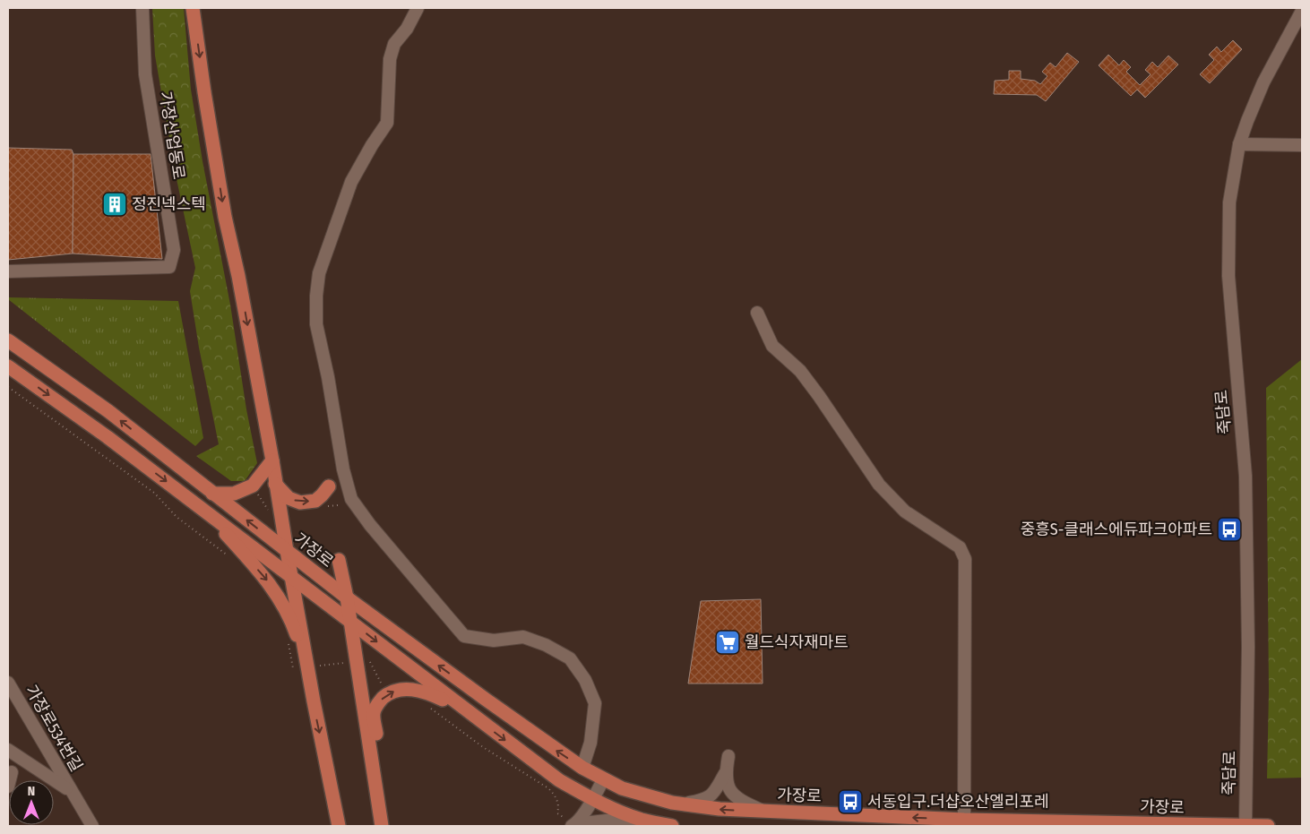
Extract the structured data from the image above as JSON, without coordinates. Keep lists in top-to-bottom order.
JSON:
{
  "streets": {
    "main road": ["가장로"],
    "street": ["가장산업동로", "죽담로", "가장로534번길"]
  },
  "crossings": [
    ["죽담로", "가장로"]
  ],
  "places": {
    "building": ["정진넥스텍"],
    "bus stop": ["중흥S-클래스에듀파크아파트", "서동입구.더샵오산엘리포레"],
    "supermarket": ["월드식자재마트"]
  },
  "north": "top"
}
